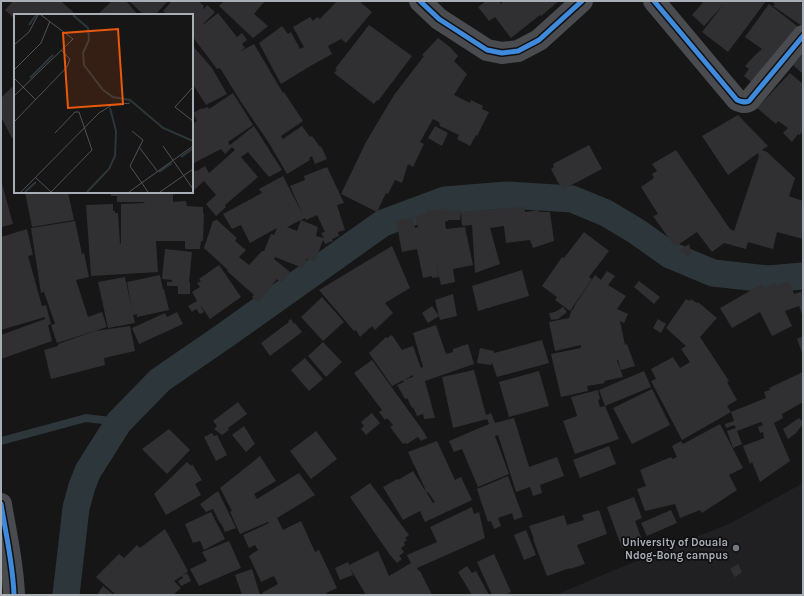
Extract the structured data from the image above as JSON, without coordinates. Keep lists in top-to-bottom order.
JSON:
{
  "places": ["University of Douala Ndog-Bong campus"]
}
